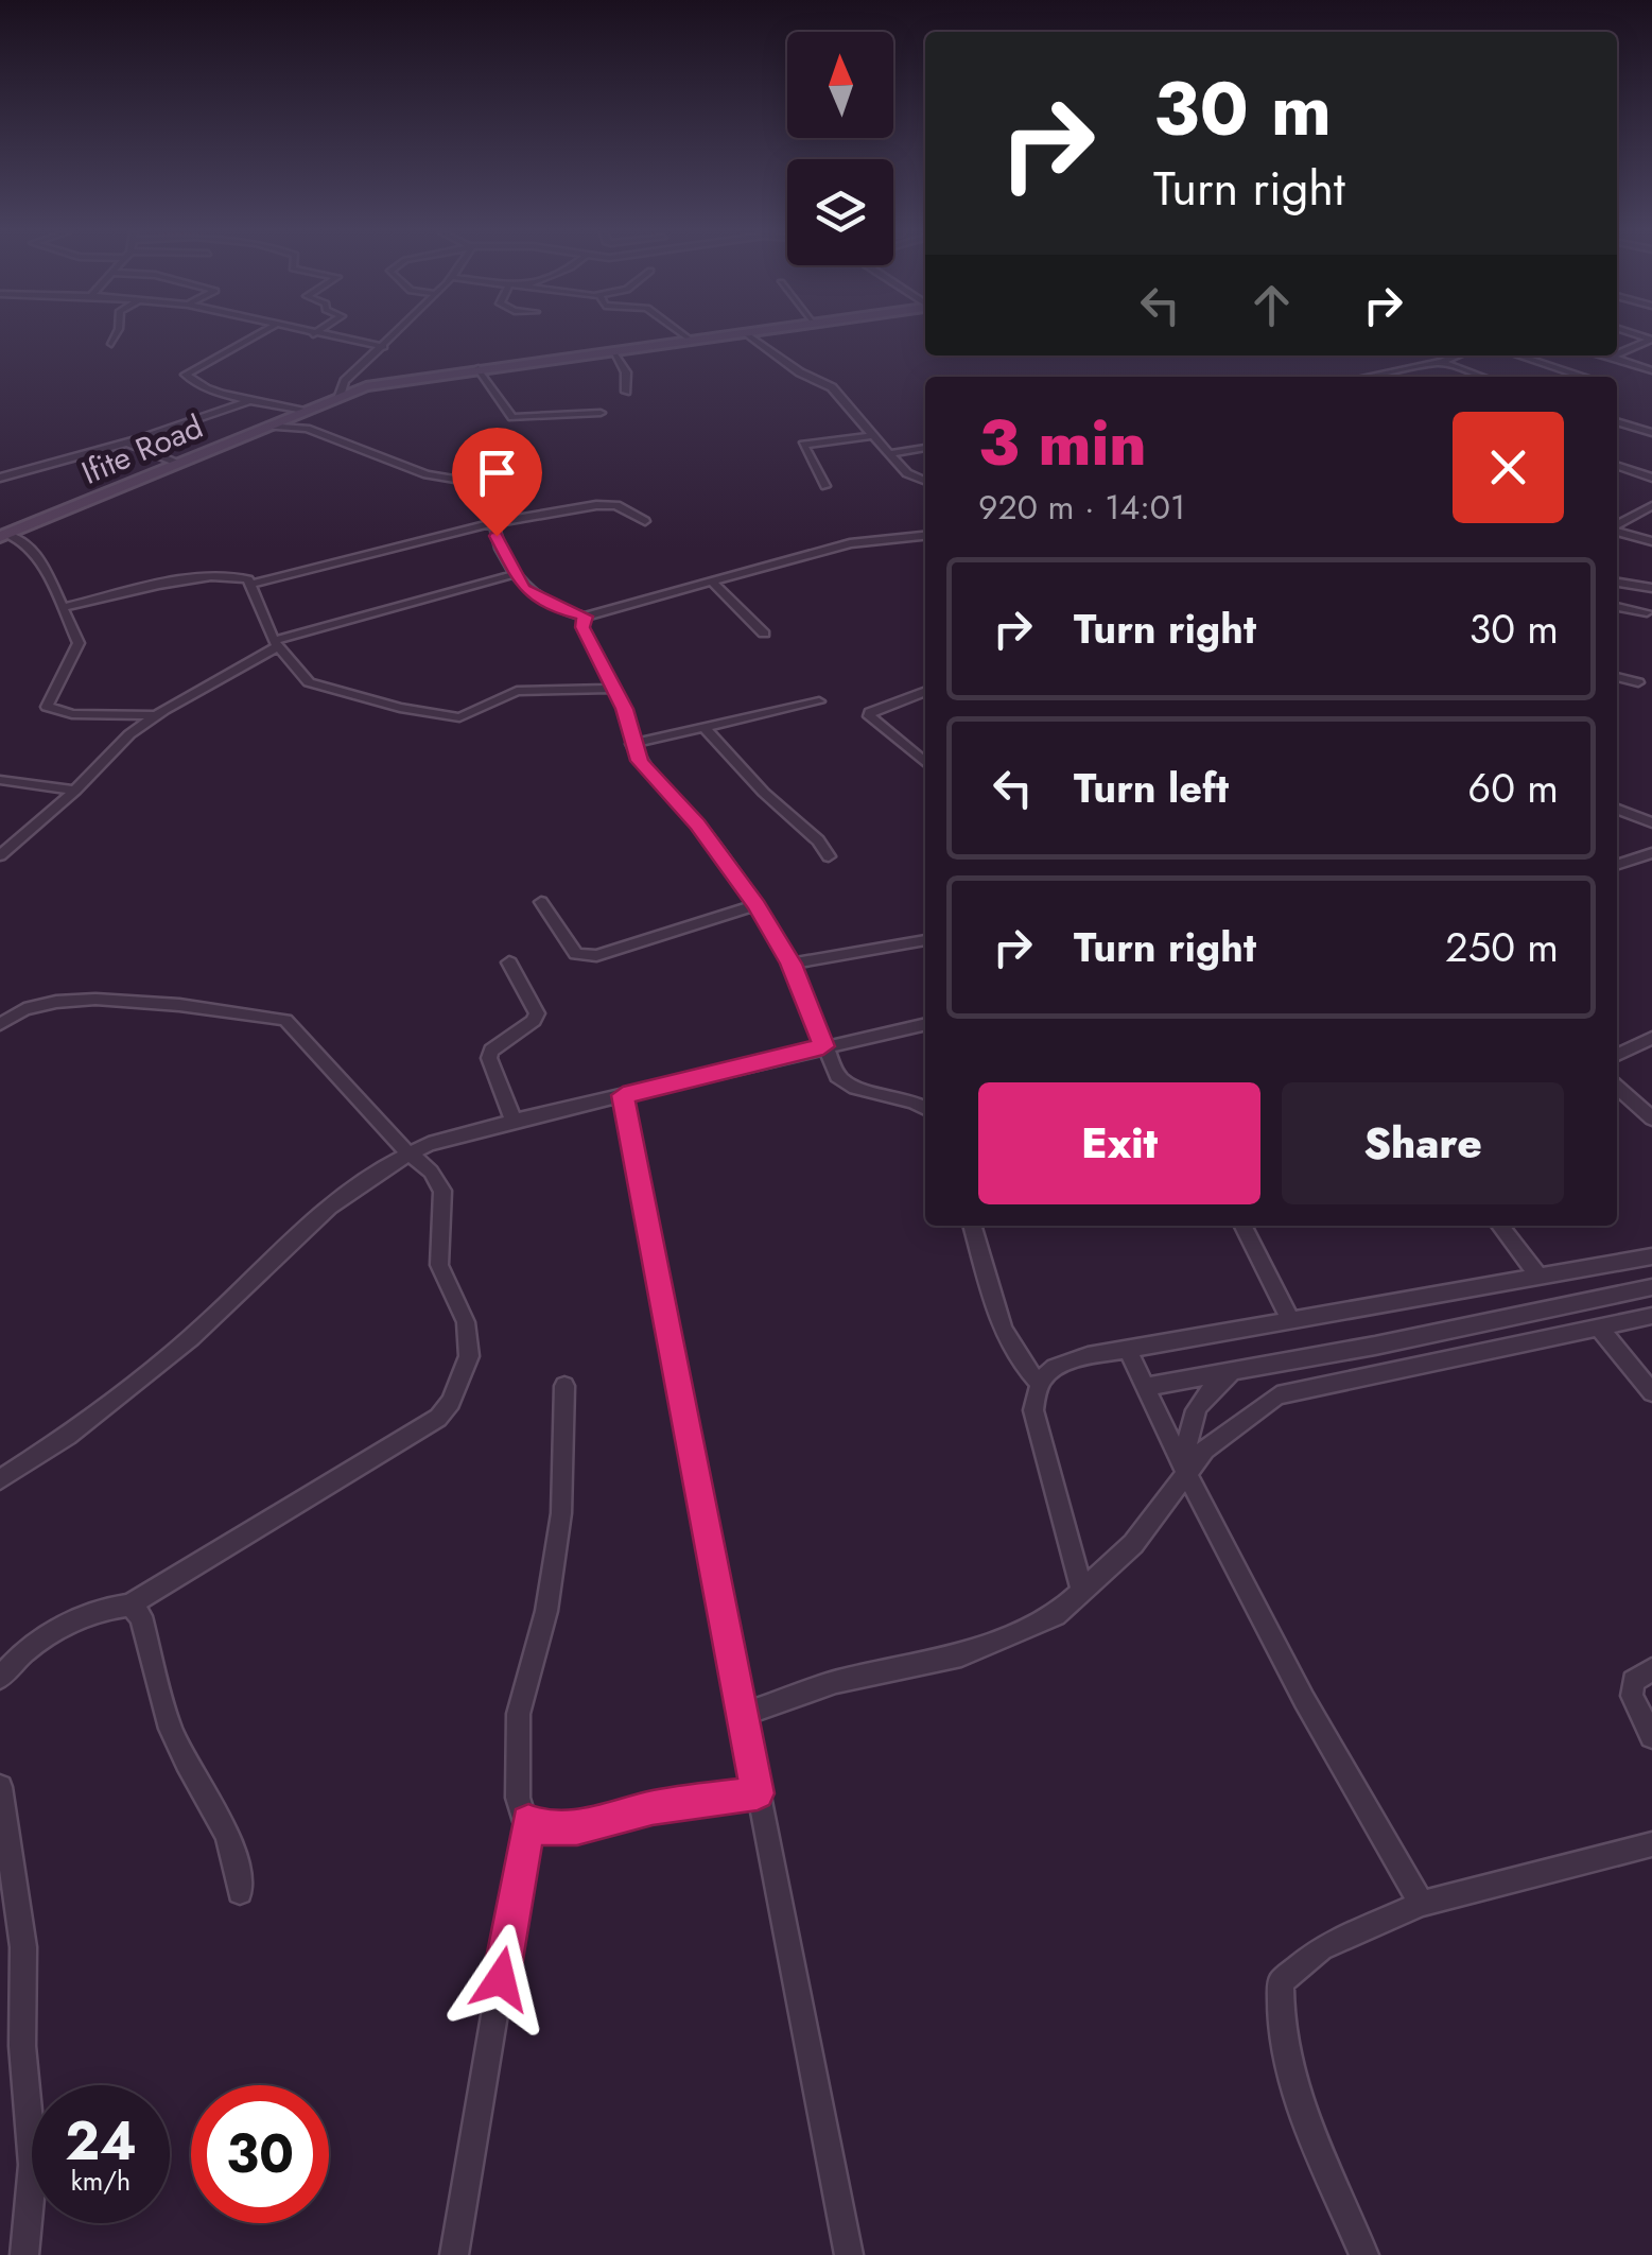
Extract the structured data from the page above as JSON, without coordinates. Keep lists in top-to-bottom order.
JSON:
{
  "streets": {
    "street": ["Ifite Road"]
  },
  "north": "top",
  "page": {
    "turn": ["30 m", "Turn right"],
    "heading": ["3 min", "920 m · 14:01"],
    "list": [
      {
        "name": "Turn right",
        "value": "30 m"
      },
      {
        "name": "Turn left",
        "value": "60 m"
      },
      {
        "name": "Turn right",
        "value": "250 m"
      }
    ],
    "buttons": ["Exit", "Share"],
    "speed": "24 km/h",
    "limit": "30"
  }
}
